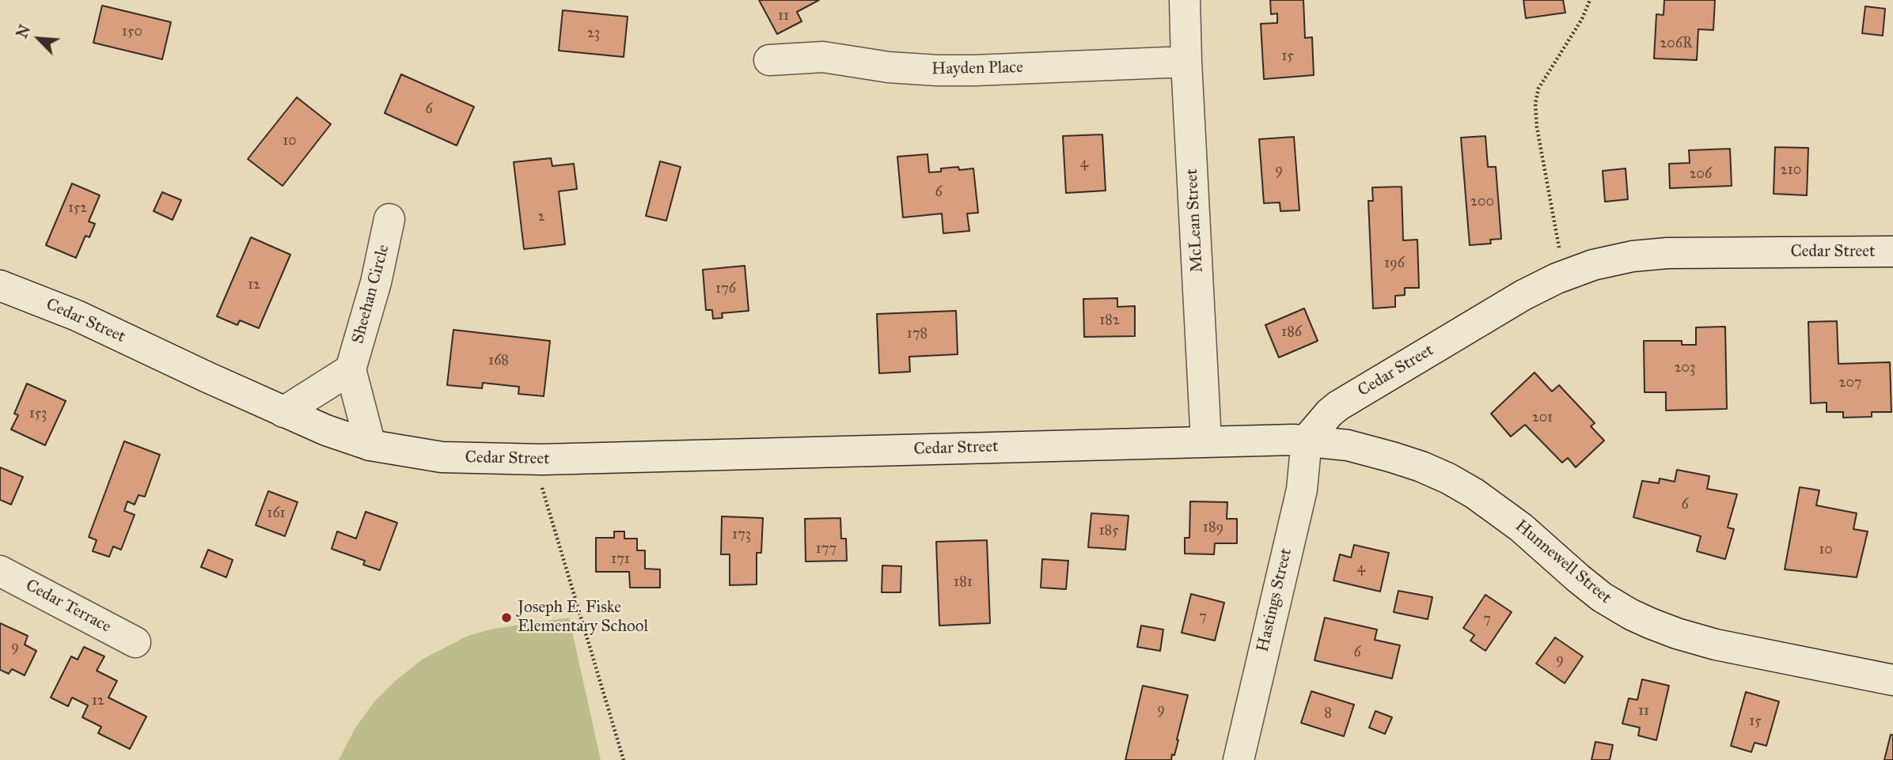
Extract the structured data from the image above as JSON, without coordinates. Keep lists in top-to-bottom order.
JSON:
{
  "streets": {
    "street": [
      "Hayden Place",
      "McLean Street",
      "Cedar Street",
      "Sheehan Circle",
      "Hunnewell Street",
      "Hastings Street",
      "Cedar Terrace"
    ]
  },
  "crossings": [
    ["Hayden Place", "McLean Street"],
    ["McLean Street", "Cedar Street"],
    ["Cedar Street", "Hunnewell Street"],
    ["Cedar Street", "Hastings Street"],
    ["Hunnewell Street", "Hastings Street"]
  ],
  "places": ["Joseph E. Fiske Elementary School"],
  "house_numbers": [
    "11",
    "150",
    "23",
    "206R",
    "15",
    "6",
    "10",
    "4",
    "9",
    "210",
    "206",
    "6",
    "200",
    "152",
    "2",
    "196",
    "12",
    "176",
    "182",
    "186",
    "178",
    "168",
    "203",
    "207",
    "153",
    "201",
    "6",
    "161",
    "189",
    "185",
    "173",
    "177",
    "10",
    "171",
    "4",
    "181",
    "7",
    "7",
    "9",
    "6",
    "9",
    "12",
    "9",
    "11",
    "8",
    "15"
  ],
  "north": "top left"
}
